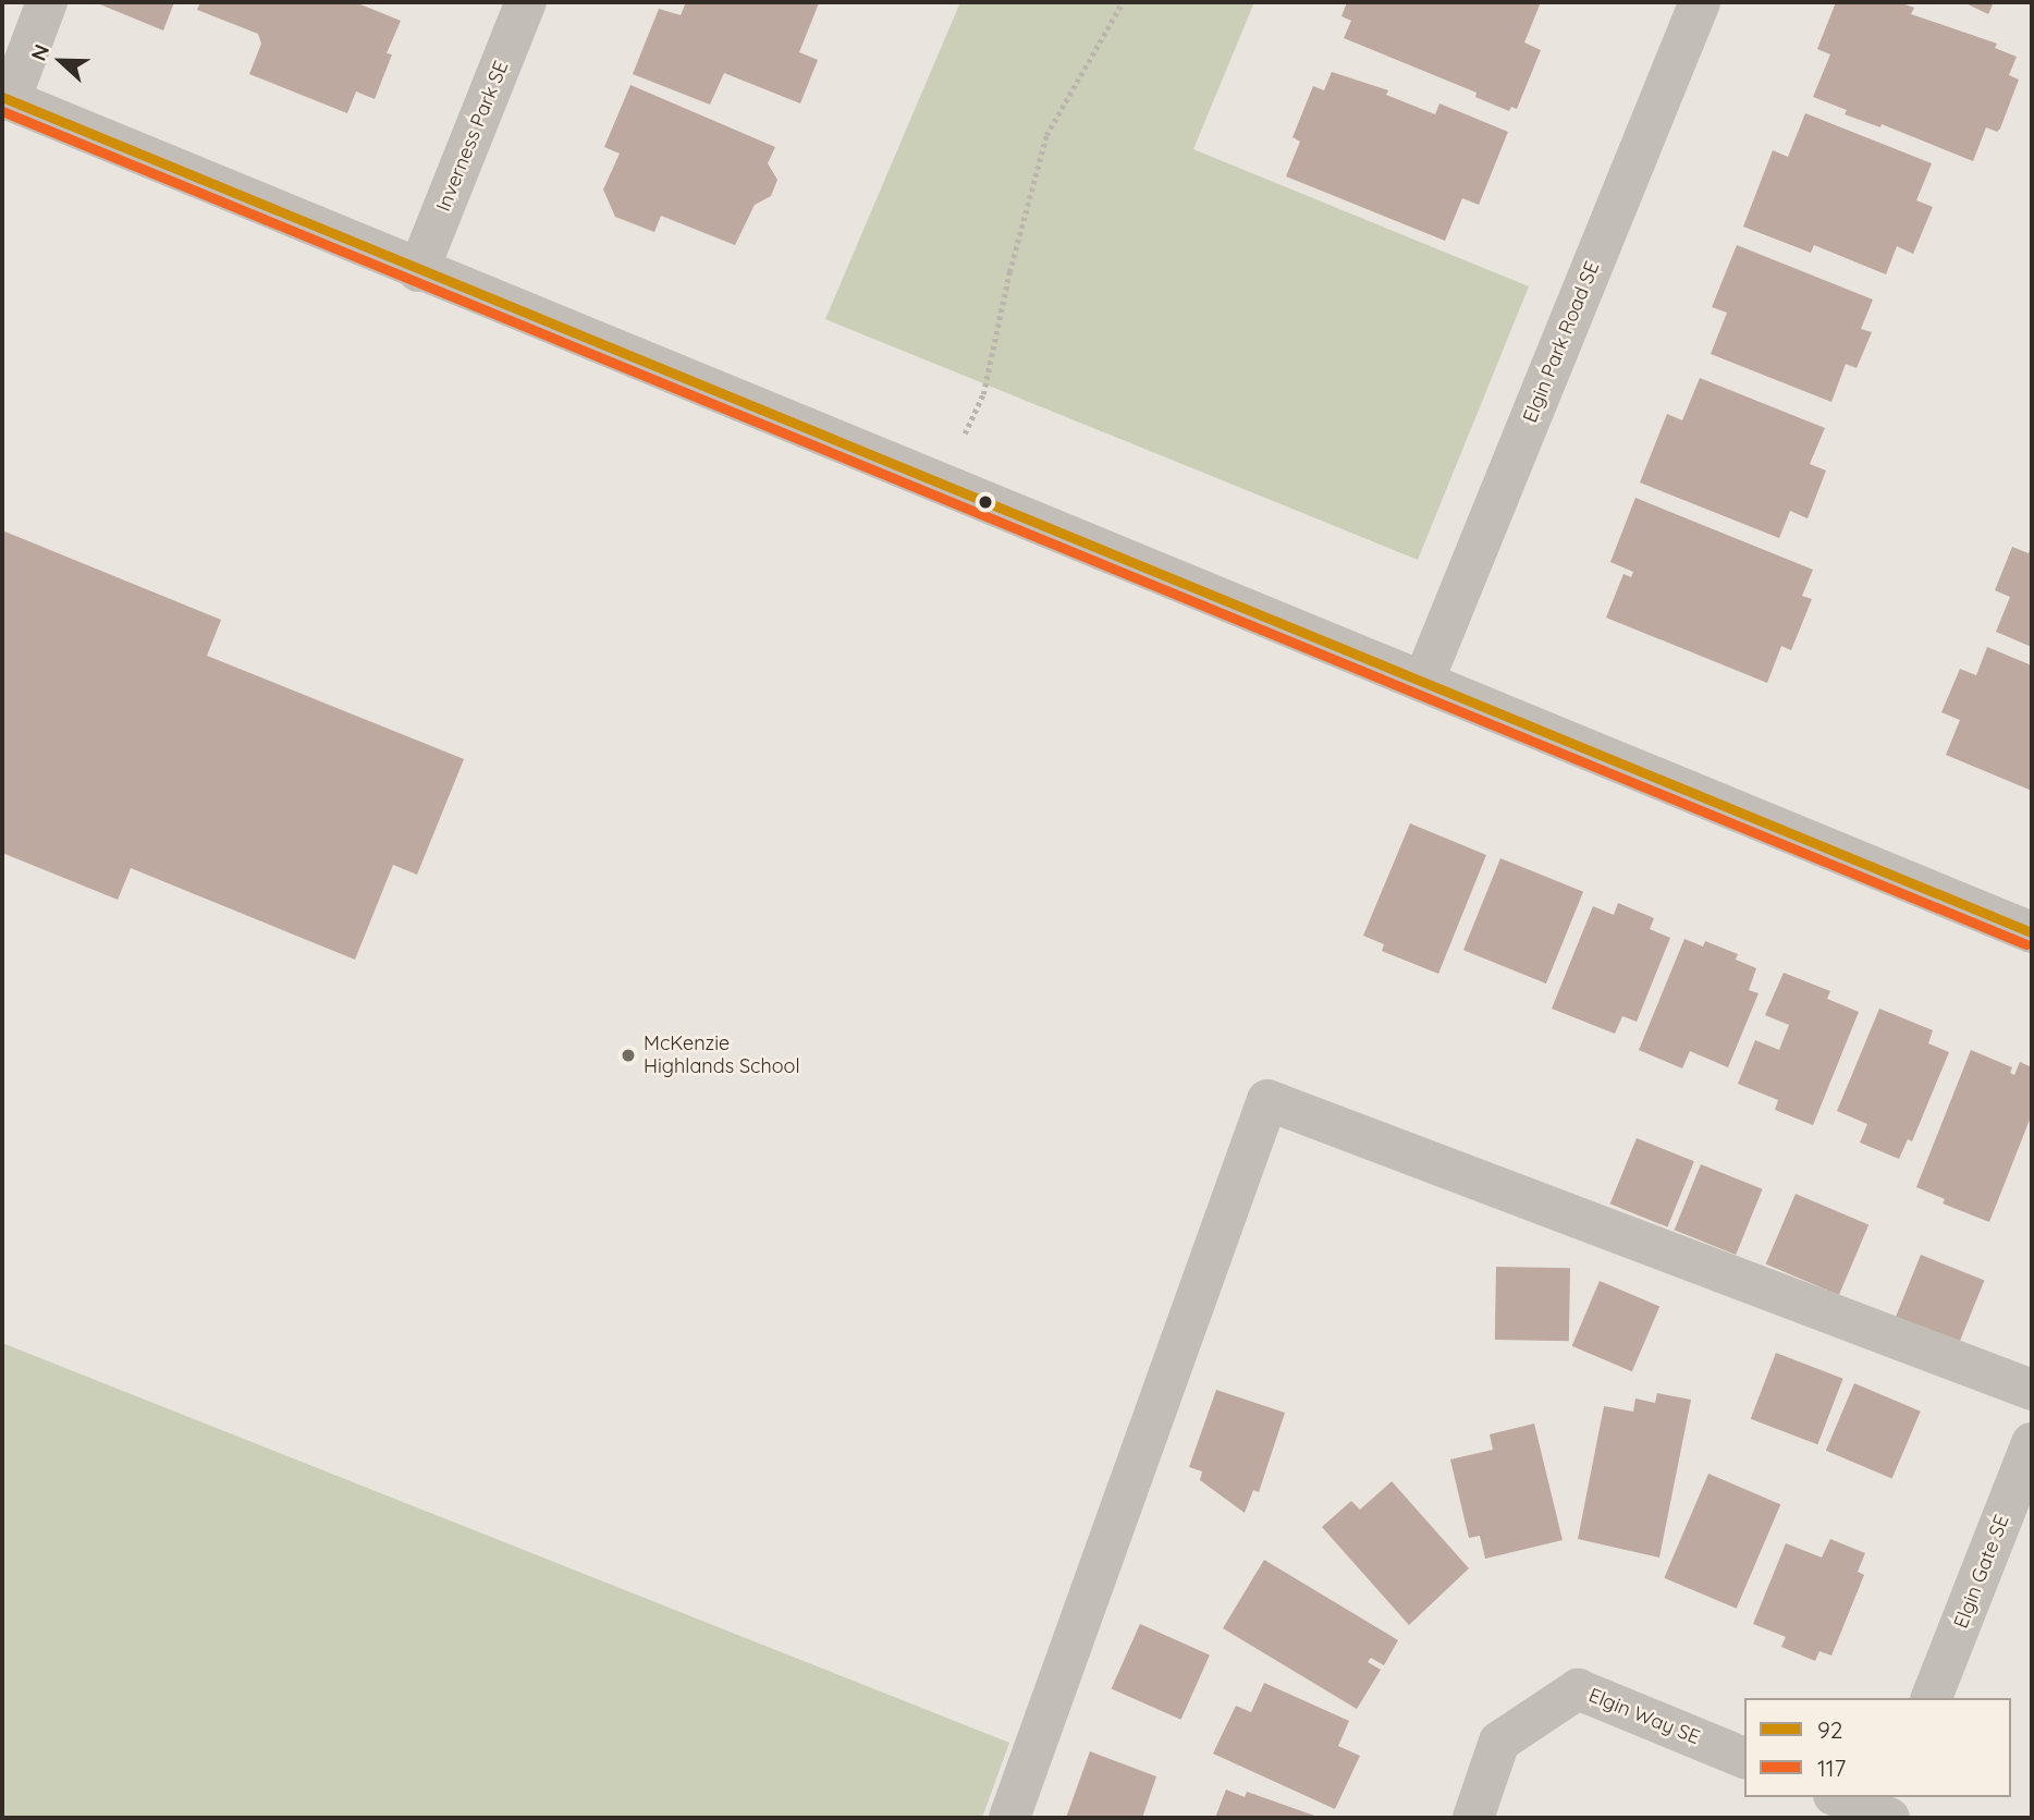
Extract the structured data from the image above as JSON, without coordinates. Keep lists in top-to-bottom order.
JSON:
{
  "streets": {
    "street": [
      "Inverness Park SE",
      "Elgin Park Road SE",
      "Elgin Gate SE",
      "Elgin Way SE"
    ]
  },
  "places": ["McKenzie Highlands School"],
  "lines": ["transit line 92", "transit line 117"],
  "legend": ["92", "117"],
  "north": "left"
}
